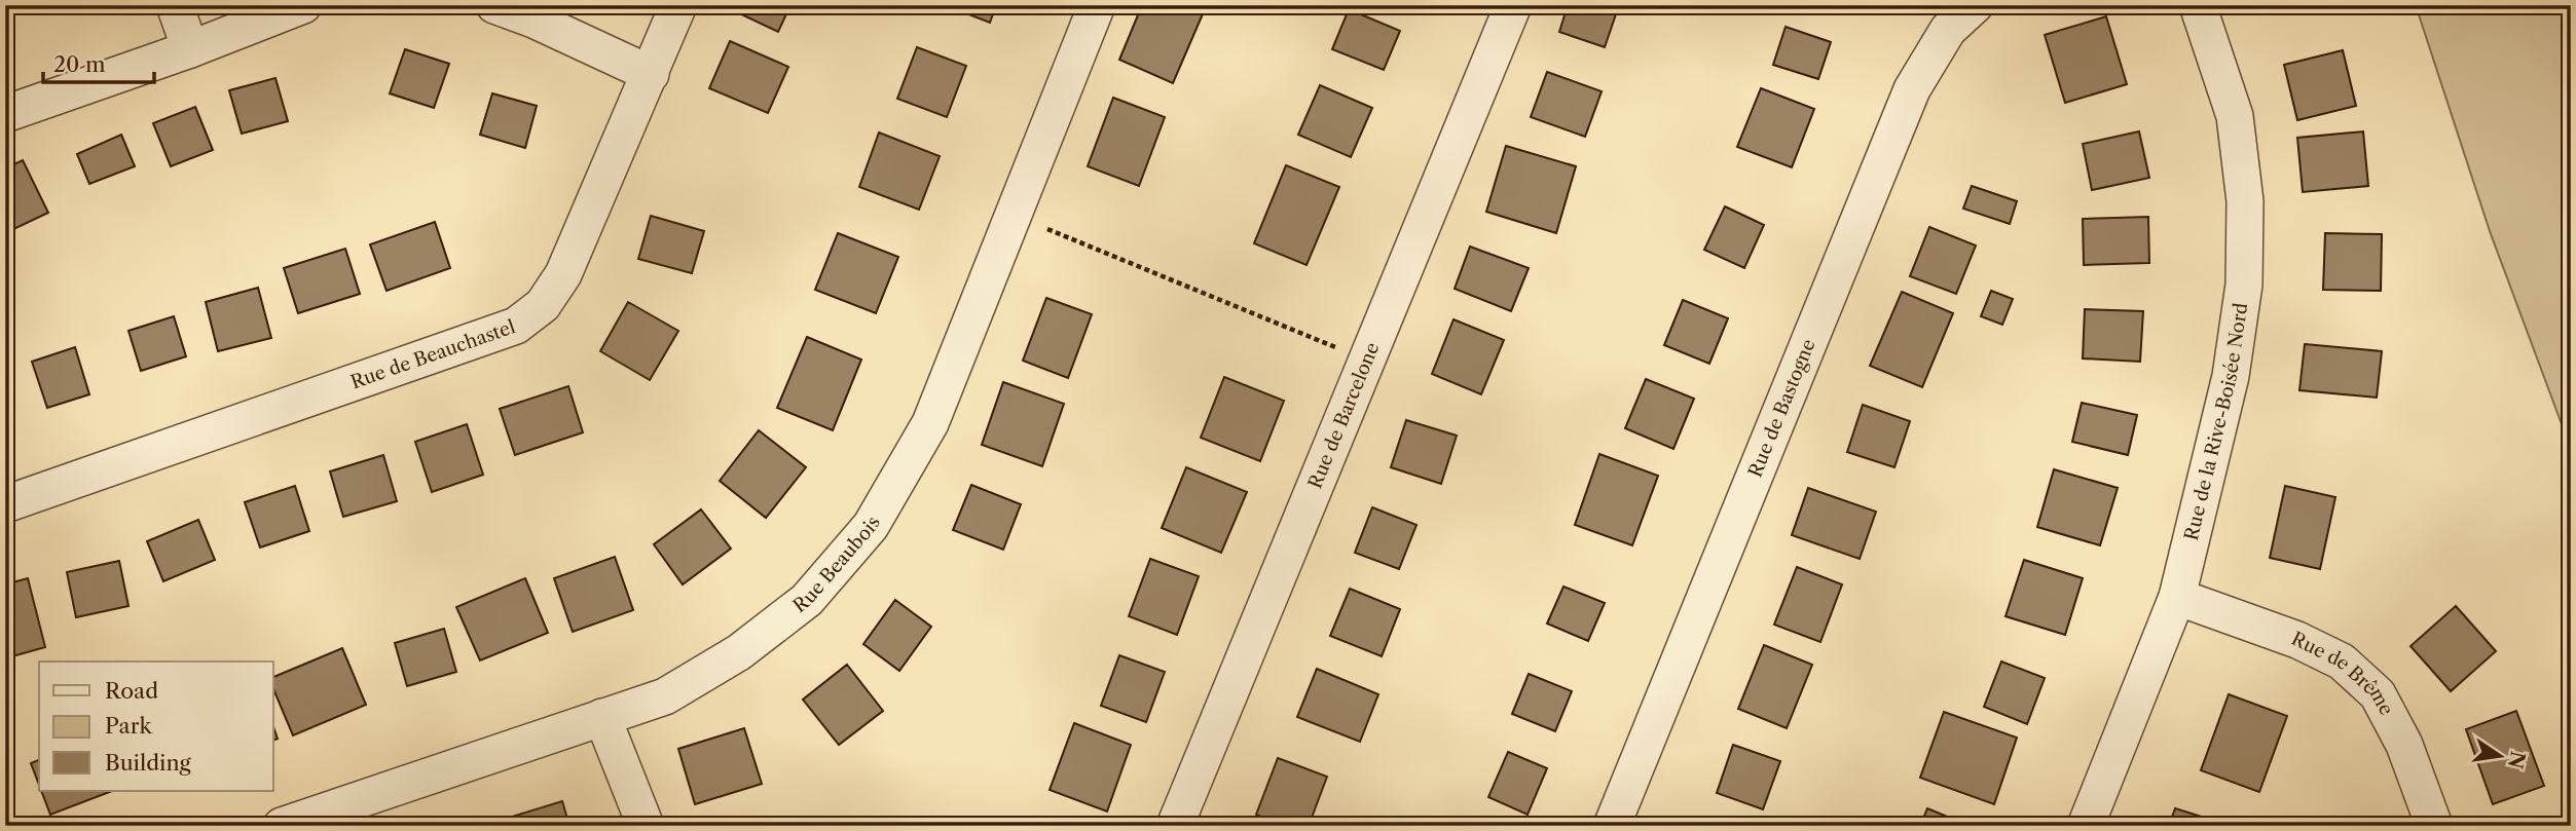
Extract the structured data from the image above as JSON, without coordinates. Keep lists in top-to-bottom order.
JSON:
{
  "streets": {
    "street": [
      "Rue de Beauchastel",
      "Rue de Bastogne",
      "Rue de Barcelone",
      "Rue de la Rive-Boisée Nord",
      "Rue Beaubois",
      "Rue de Brême"
    ]
  },
  "crossings": [
    ["Rue de la Rive-Boisée Nord", "Rue de Brême"]
  ],
  "legend": ["Road", "Park", "Building"],
  "scale_bar": "20 m",
  "north": "right"
}
